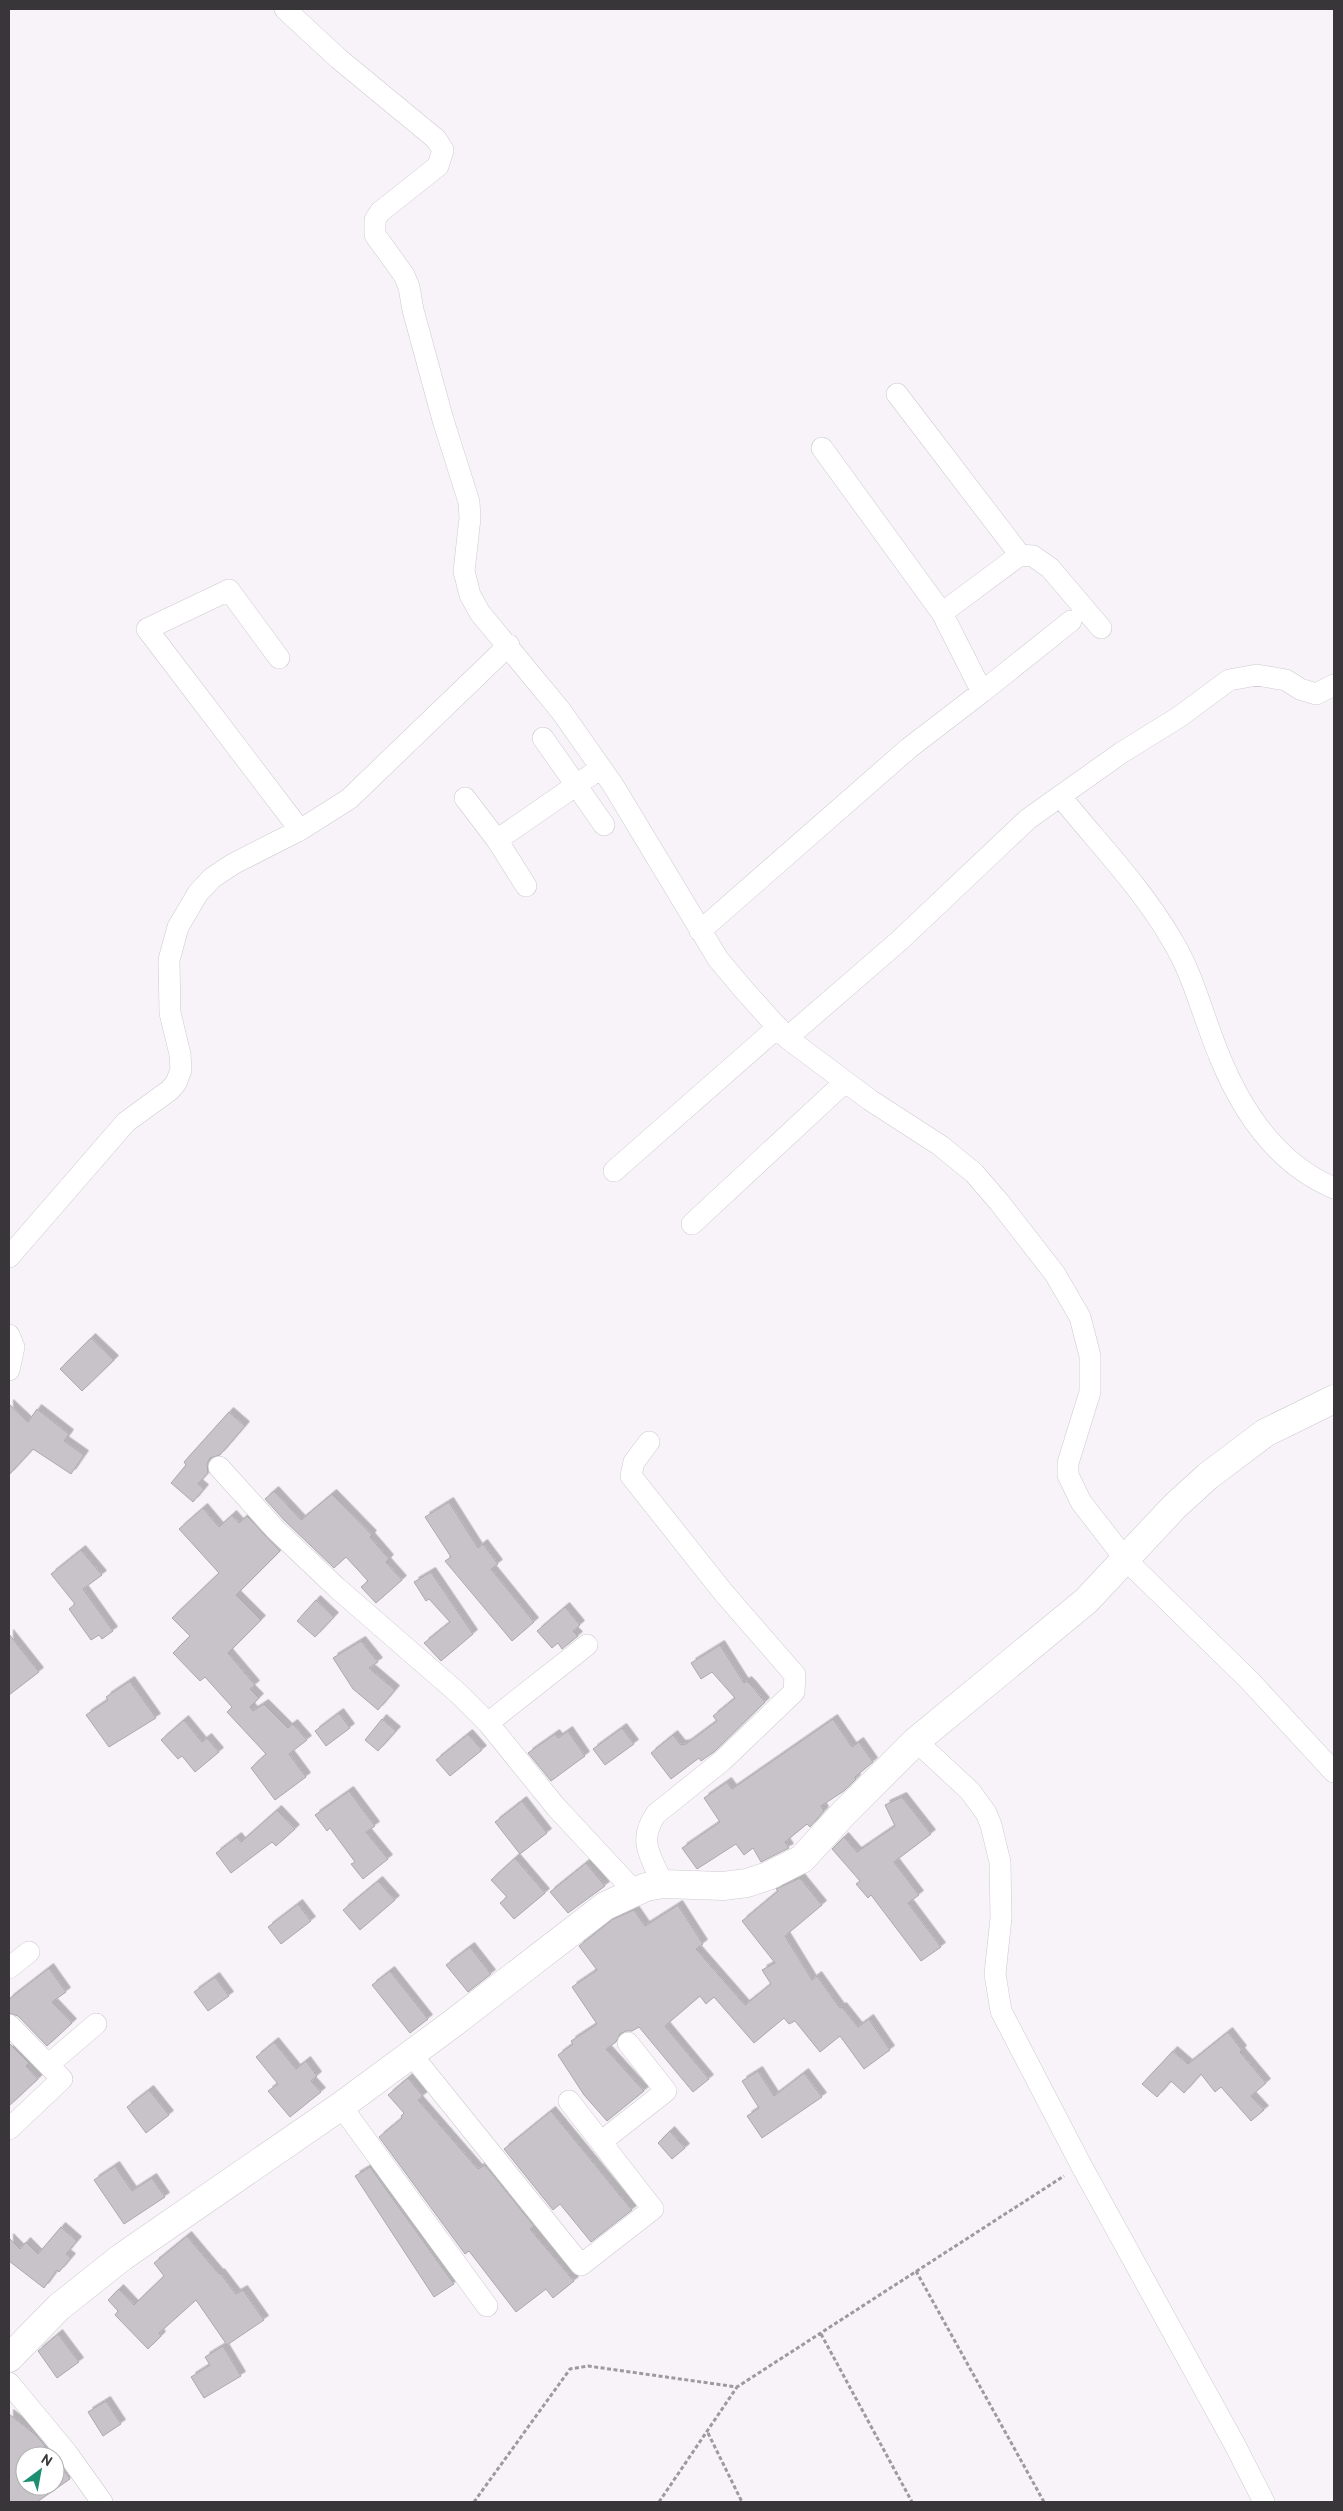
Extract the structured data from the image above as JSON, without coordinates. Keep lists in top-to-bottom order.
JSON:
{
  "north": "top right"
}
